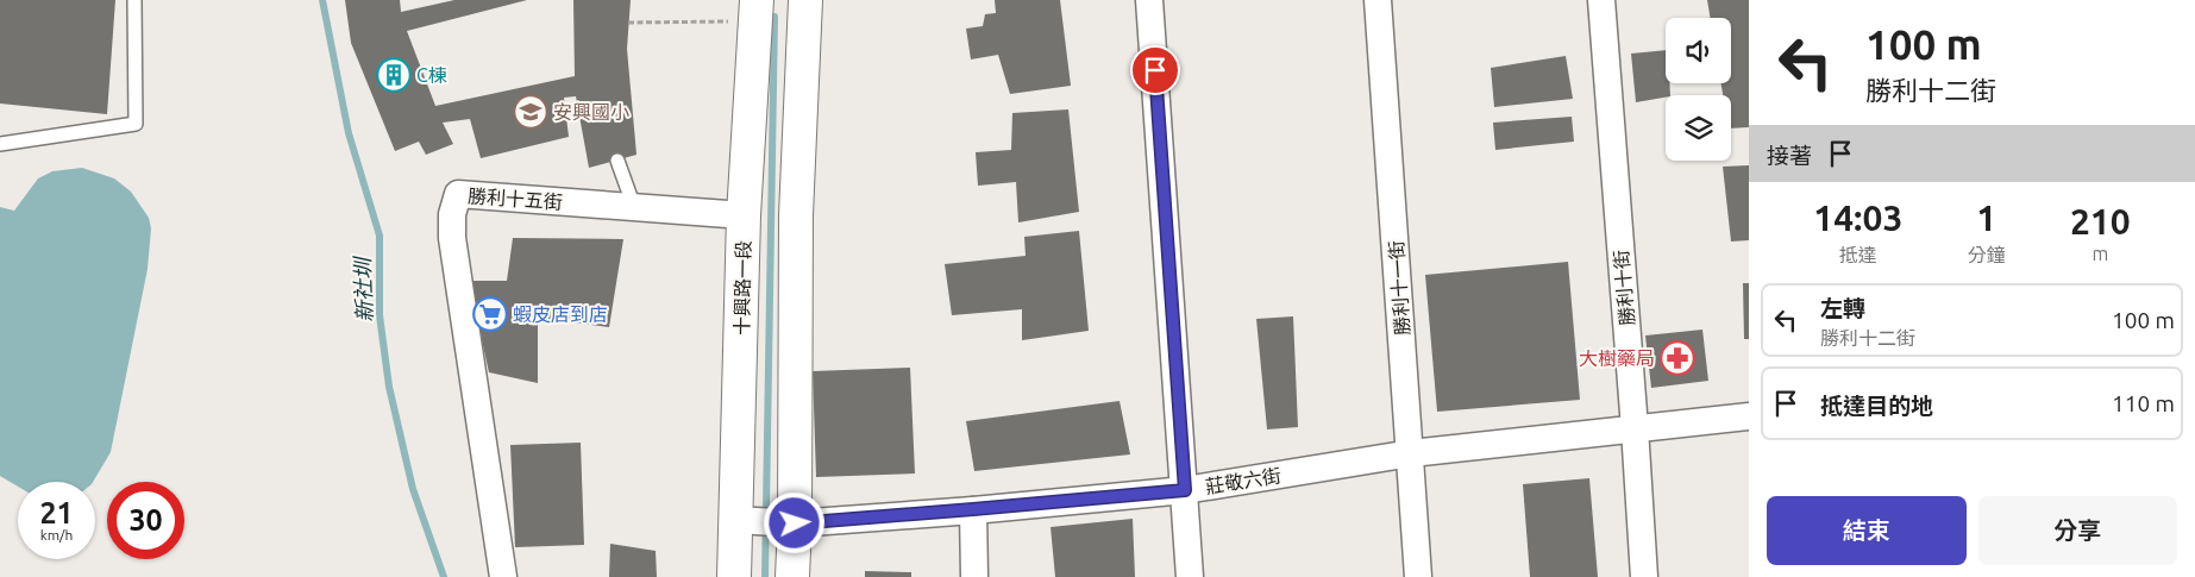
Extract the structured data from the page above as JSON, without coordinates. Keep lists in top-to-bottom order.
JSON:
{
  "streets": {
    "street": [
      "勝利十五街",
      "十興路一段",
      "勝利十一街",
      "勝利十街",
      "莊敬六街"
    ]
  },
  "crossings": [
    ["勝利十五街", "十興路一段"],
    ["十興路一段", "莊敬六街"],
    ["勝利十一街", "莊敬六街"],
    ["勝利十街", "莊敬六街"]
  ],
  "water": ["新社圳"],
  "places": {
    "building": ["C棟"],
    "school or university": ["安興國小"],
    "supermarket": ["蝦皮店到店"],
    "pharmacy": ["大樹藥局"]
  },
  "page": {
    "turn": ["100 m", "勝利十二街"],
    "then": "接著",
    "eta": [
      "14:03",
      "抵達",
      "1",
      "分鐘",
      "210",
      "m"
    ],
    "list": [
      {
        "name": "左轉",
        "note": "勝利十二街",
        "value": "100 m"
      },
      {
        "name": "抵達目的地",
        "value": "110 m"
      }
    ],
    "speed": "21 km/h",
    "limit": "30",
    "buttons": ["結束", "分享"]
  }
}
